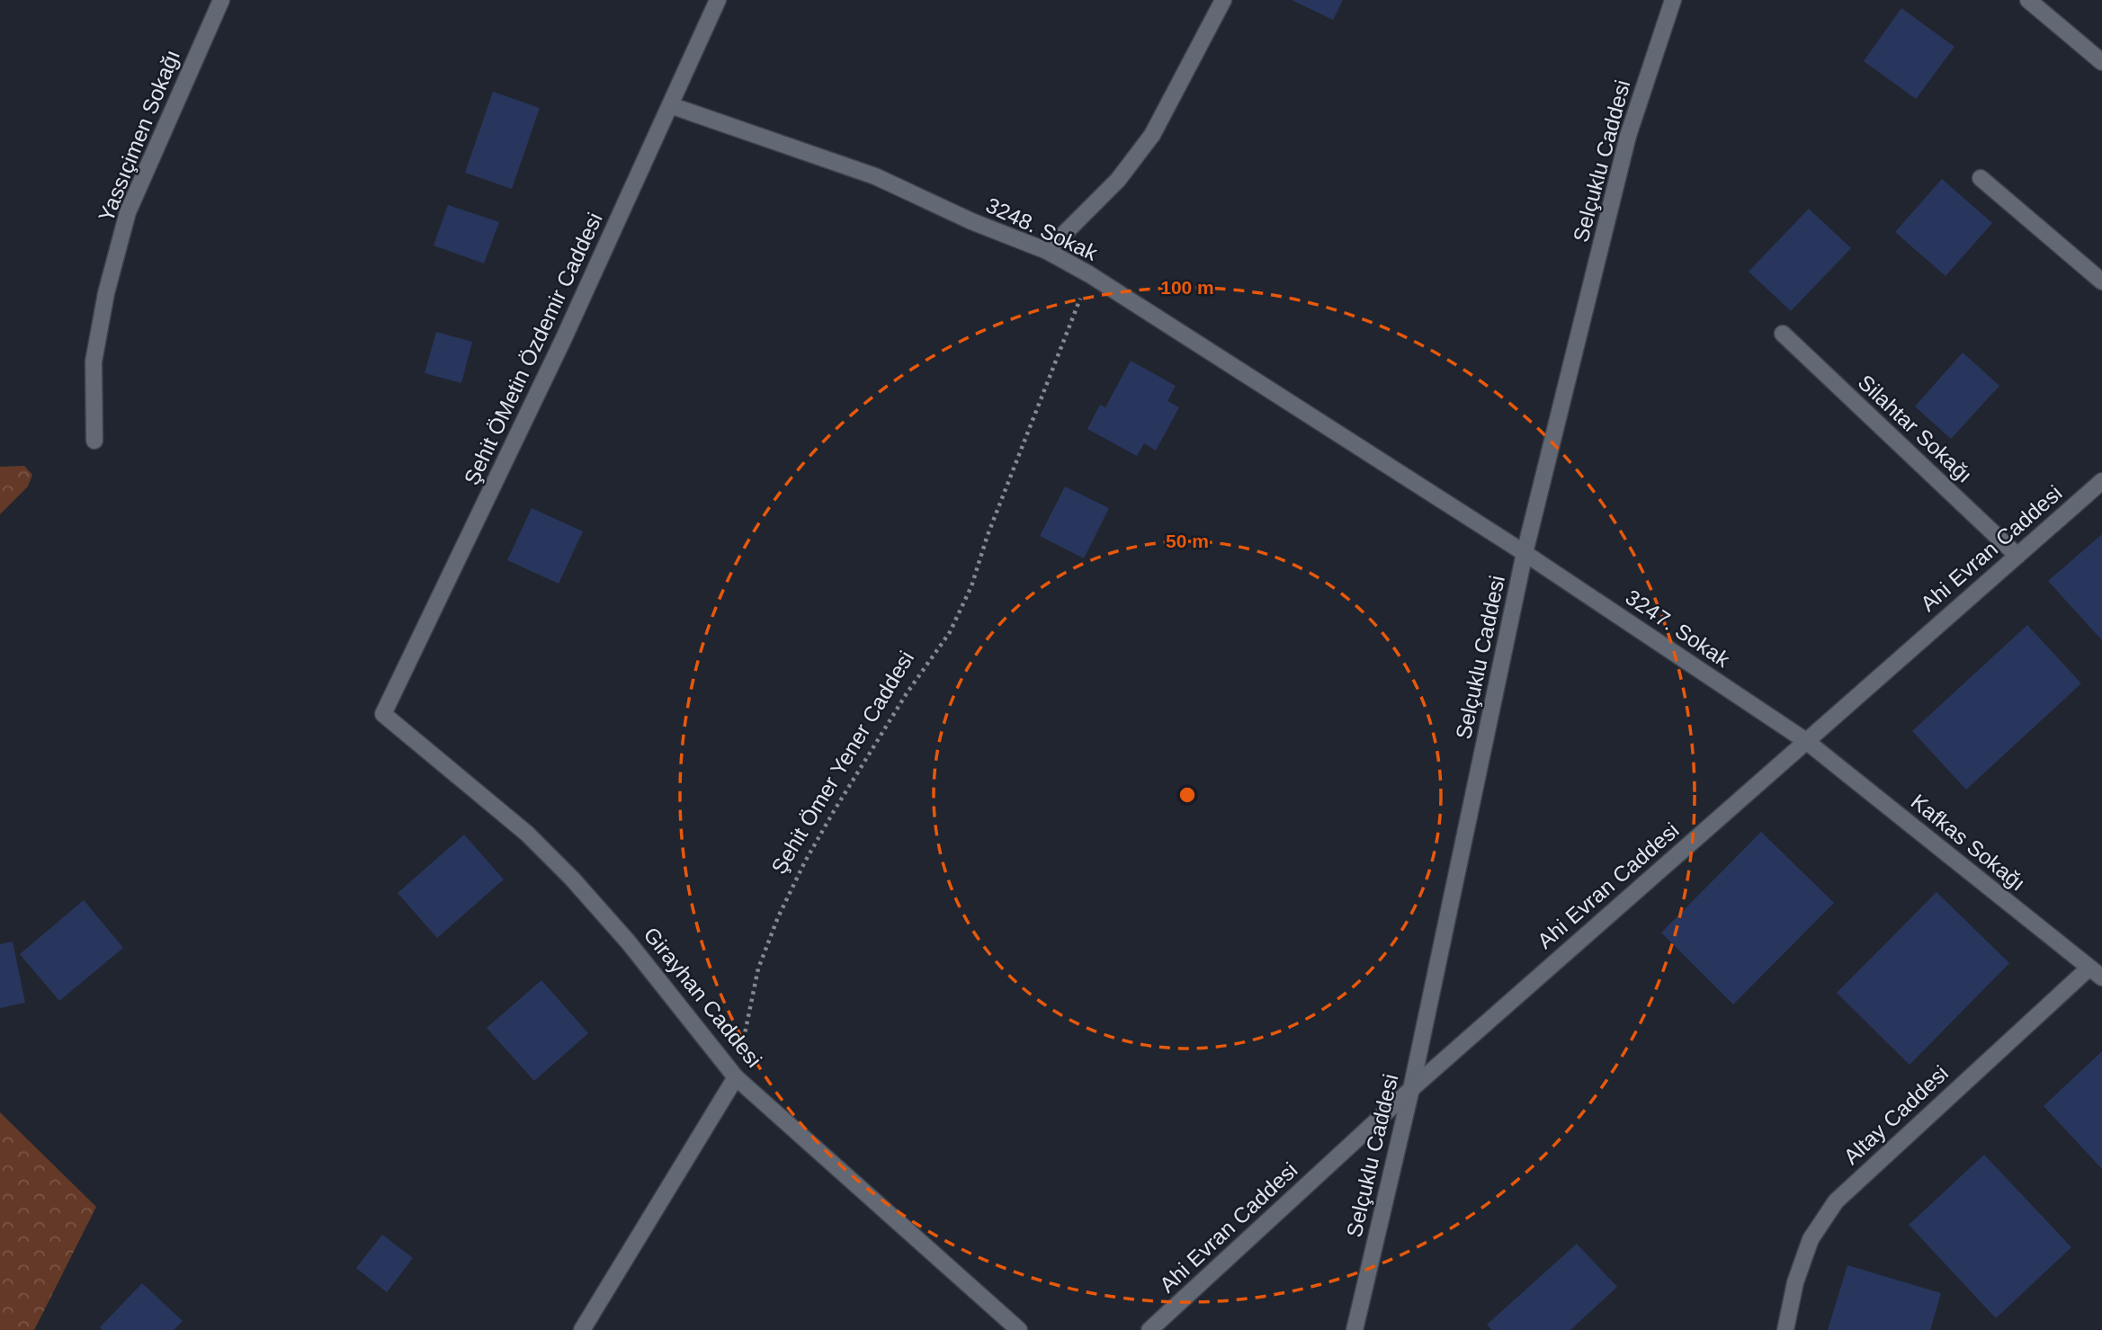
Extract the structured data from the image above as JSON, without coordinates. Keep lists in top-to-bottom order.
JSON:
{
  "streets": {
    "street": [
      "Yassıçimen Sokağı",
      "Selçuklu Caddesi",
      "3248. Sokak",
      "Şehit ÖMetin Özdemir Caddesi",
      "Silahtar Sokağı",
      "Ahi Evran Caddesi",
      "3247. Sokak",
      "Kafkas Sokağı",
      "Girayhan Caddesi",
      "Altay Caddesi"
    ],
    "path": ["Şehit Ömer Yener Caddesi"]
  },
  "crossings": [
    ["Selçuklu Caddesi", "3248. Sokak"],
    ["Selçuklu Caddesi", "Ahi Evran Caddesi"],
    ["Selçuklu Caddesi", "3247. Sokak"],
    ["3248. Sokak", "Şehit ÖMetin Özdemir Caddesi"],
    ["3248. Sokak", "3247. Sokak"],
    ["3248. Sokak", "Şehit Ömer Yener Caddesi"],
    ["Şehit ÖMetin Özdemir Caddesi", "Girayhan Caddesi"],
    ["Silahtar Sokağı", "Ahi Evran Caddesi"],
    ["Ahi Evran Caddesi", "3247. Sokak"],
    ["Ahi Evran Caddesi", "Kafkas Sokağı"],
    ["3247. Sokak", "Kafkas Sokağı"],
    ["Şehit Ömer Yener Caddesi", "Girayhan Caddesi"],
    ["Kafkas Sokağı", "Altay Caddesi"]
  ],
  "rings": ["100 m", "50 m"]
}
